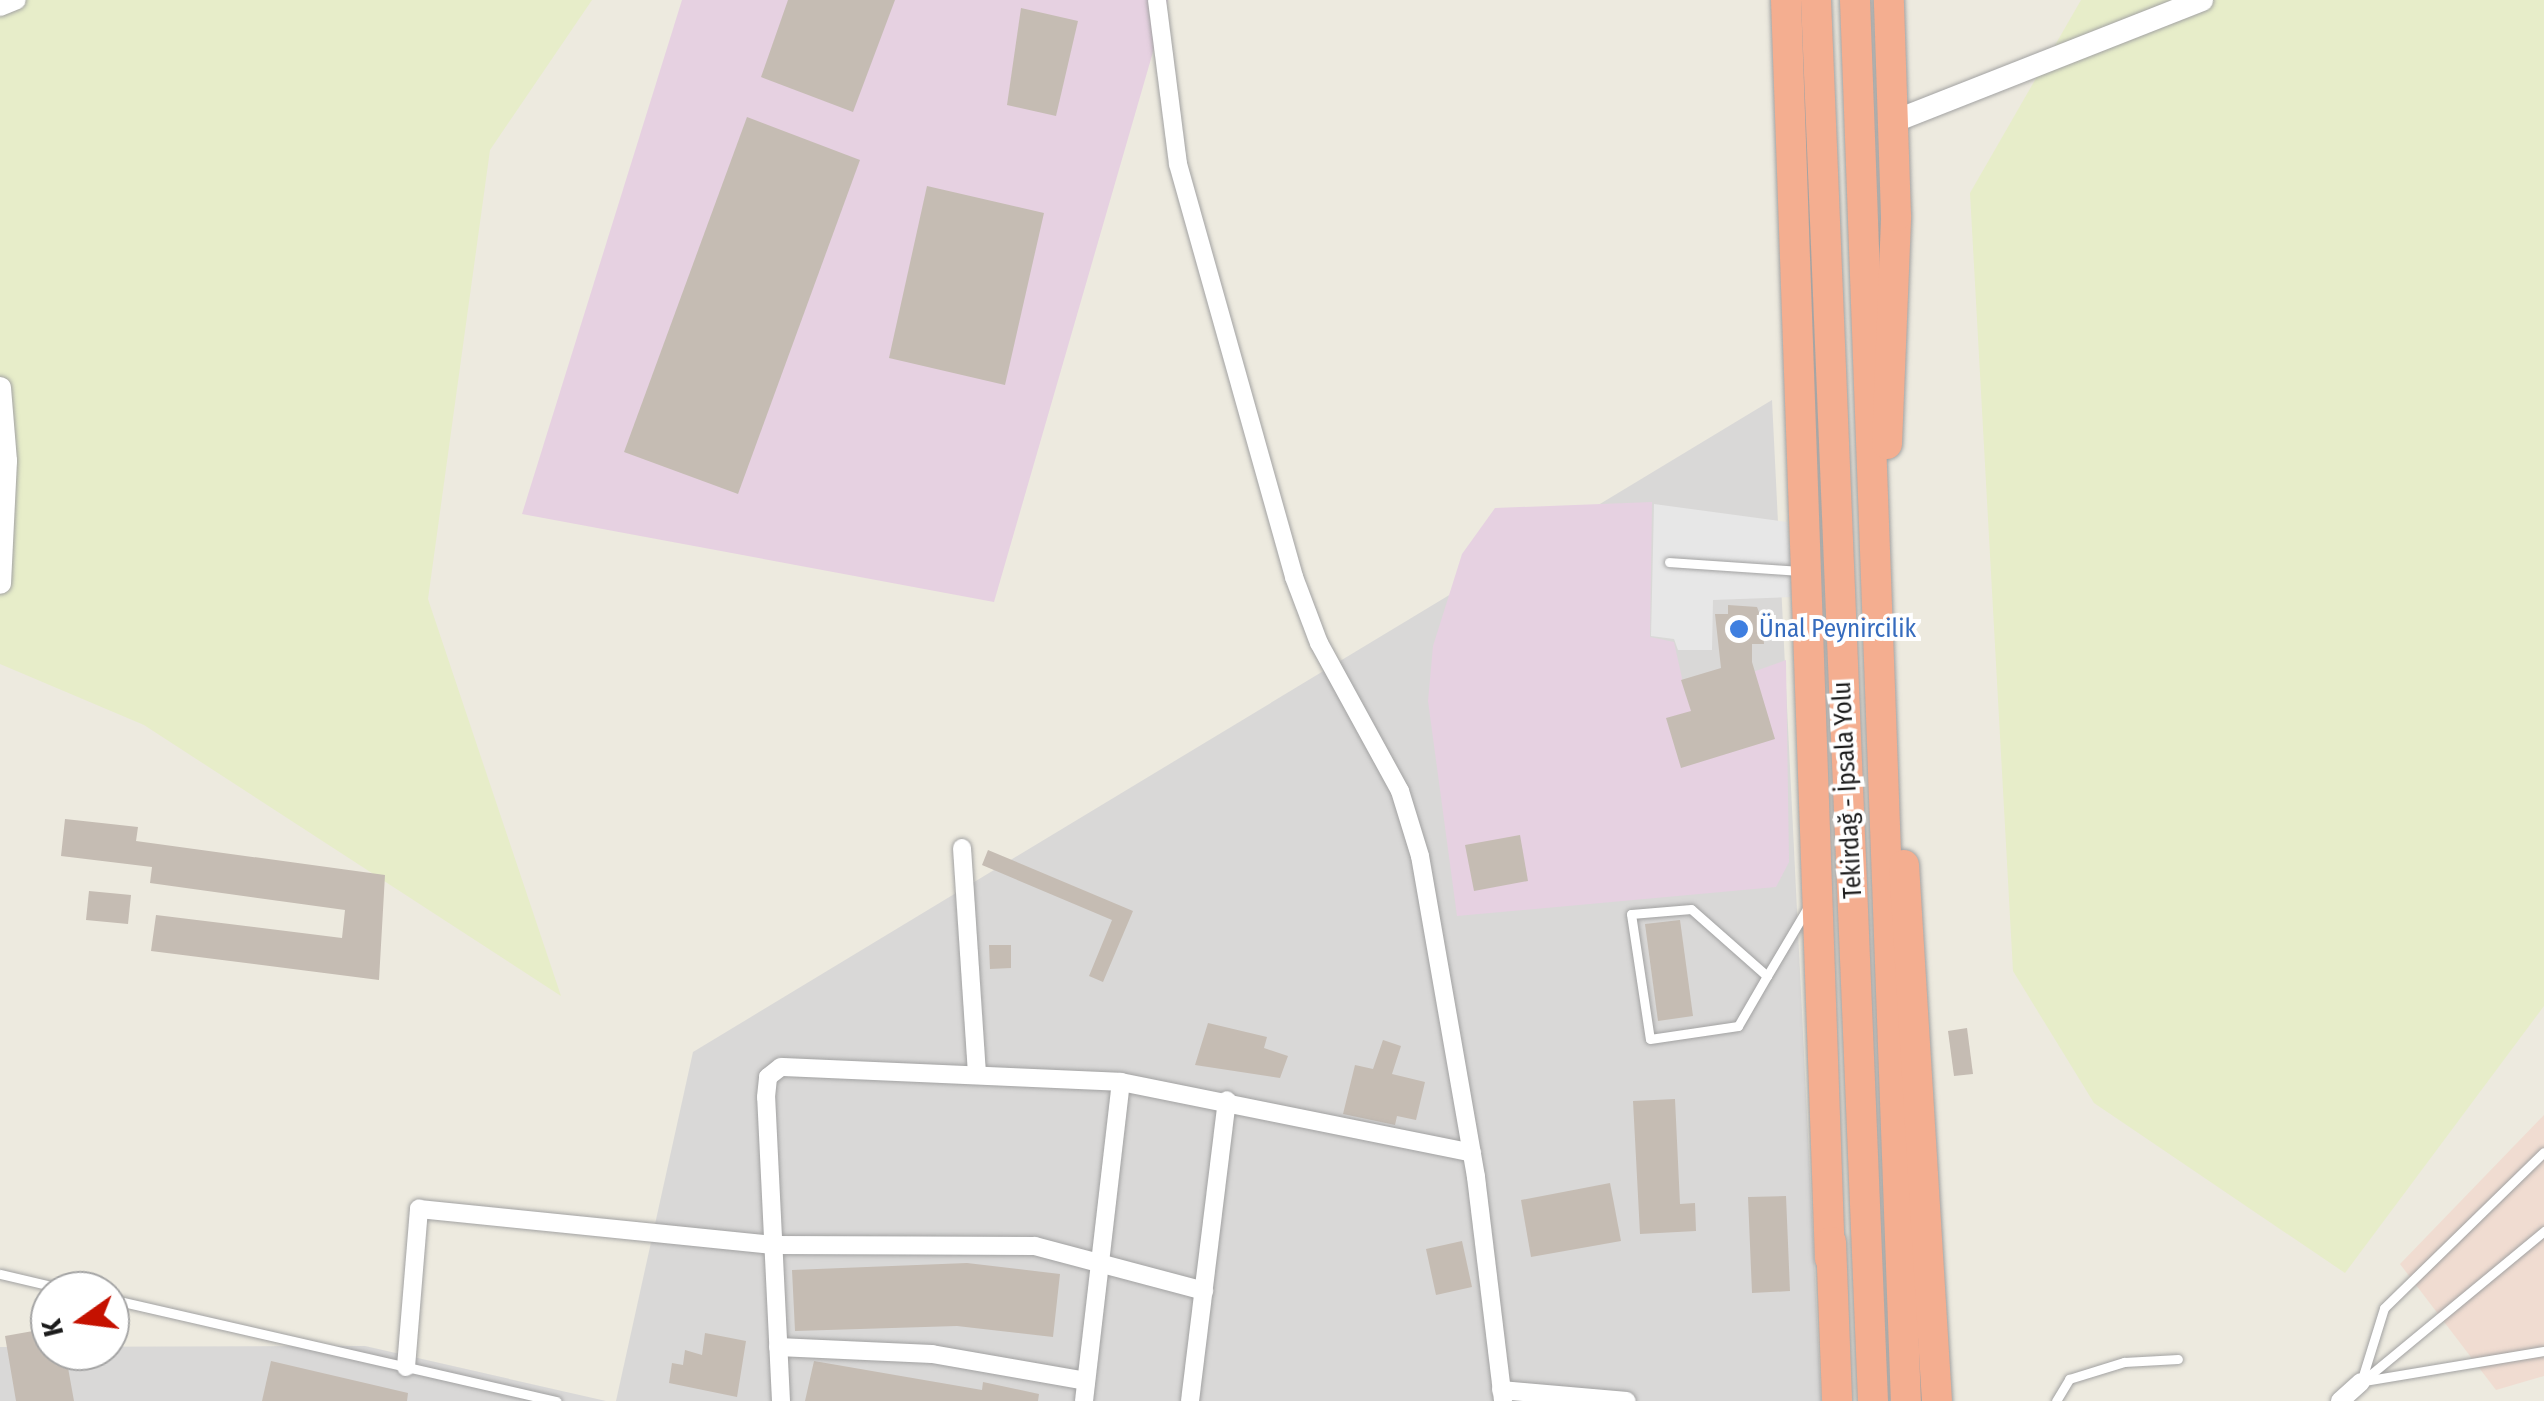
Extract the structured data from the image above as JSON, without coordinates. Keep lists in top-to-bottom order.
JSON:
{
  "streets": {
    "highway": ["Tekirdağ - İpsala Yolu"]
  },
  "places": ["Ünal Peynircilik"],
  "north": "left"
}
